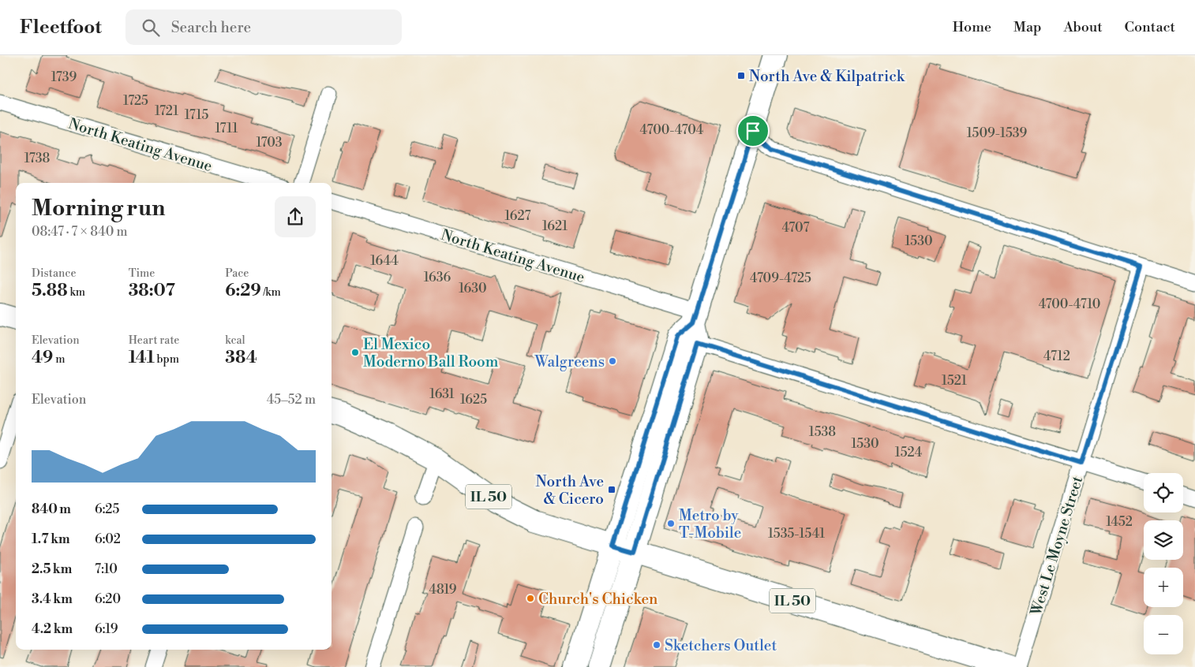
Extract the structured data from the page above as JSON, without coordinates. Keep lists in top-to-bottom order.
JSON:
{
  "streets": {
    "main road": ["IL 50"],
    "street": ["North Keating Avenue", "West Le Moyne Street"]
  },
  "places": {
    "transit": ["North Ave & Kilpatrick", "North Ave & Cicero"],
    "other": [
      "El Mexico Moderno Ball Room",
      "Walgreens",
      "Metro by T-Mobile",
      "Church's Chicken",
      "Sketchers Outlet"
    ]
  },
  "house_numbers": [
    "1739",
    "1725",
    "1721",
    "1715",
    "1711",
    "4700-4704",
    "1509-1539",
    "1703",
    "1738",
    "1627",
    "1621",
    "4707",
    "1530",
    "1644",
    "1636",
    "4709-4725",
    "1630",
    "4700-4710",
    "4712",
    "1521",
    "1631",
    "1625",
    "1538",
    "1530",
    "1524",
    "1452",
    "1535-1541",
    "4819"
  ],
  "page": {
    "header": "Fleetfoot",
    "search": "Search here",
    "nav": [
      "Home",
      "Map",
      "About",
      "Contact"
    ],
    "heading": ["Morning run", "08:47 · 7 × 840 m"],
    "stats": [
      ["Distance", "5.88 km"],
      ["Time", "38:07"],
      ["Pace", "6:29 /km"],
      ["Elevation", "49 m"],
      ["Heart rate", "141 bpm"],
      ["kcal", "384"]
    ],
    "chart": ["Elevation", "45–52 m"],
    "map_buttons": ["+", "−"],
    "list": [
      {
        "name": "840 m",
        "note": "6:25"
      },
      {
        "name": "1.7 km",
        "note": "6:02"
      },
      {
        "name": "2.5 km",
        "note": "7:10"
      },
      {
        "name": "3.4 km",
        "note": "6:20"
      },
      {
        "name": "4.2 km",
        "note": "6:19"
      }
    ]
  }
}
